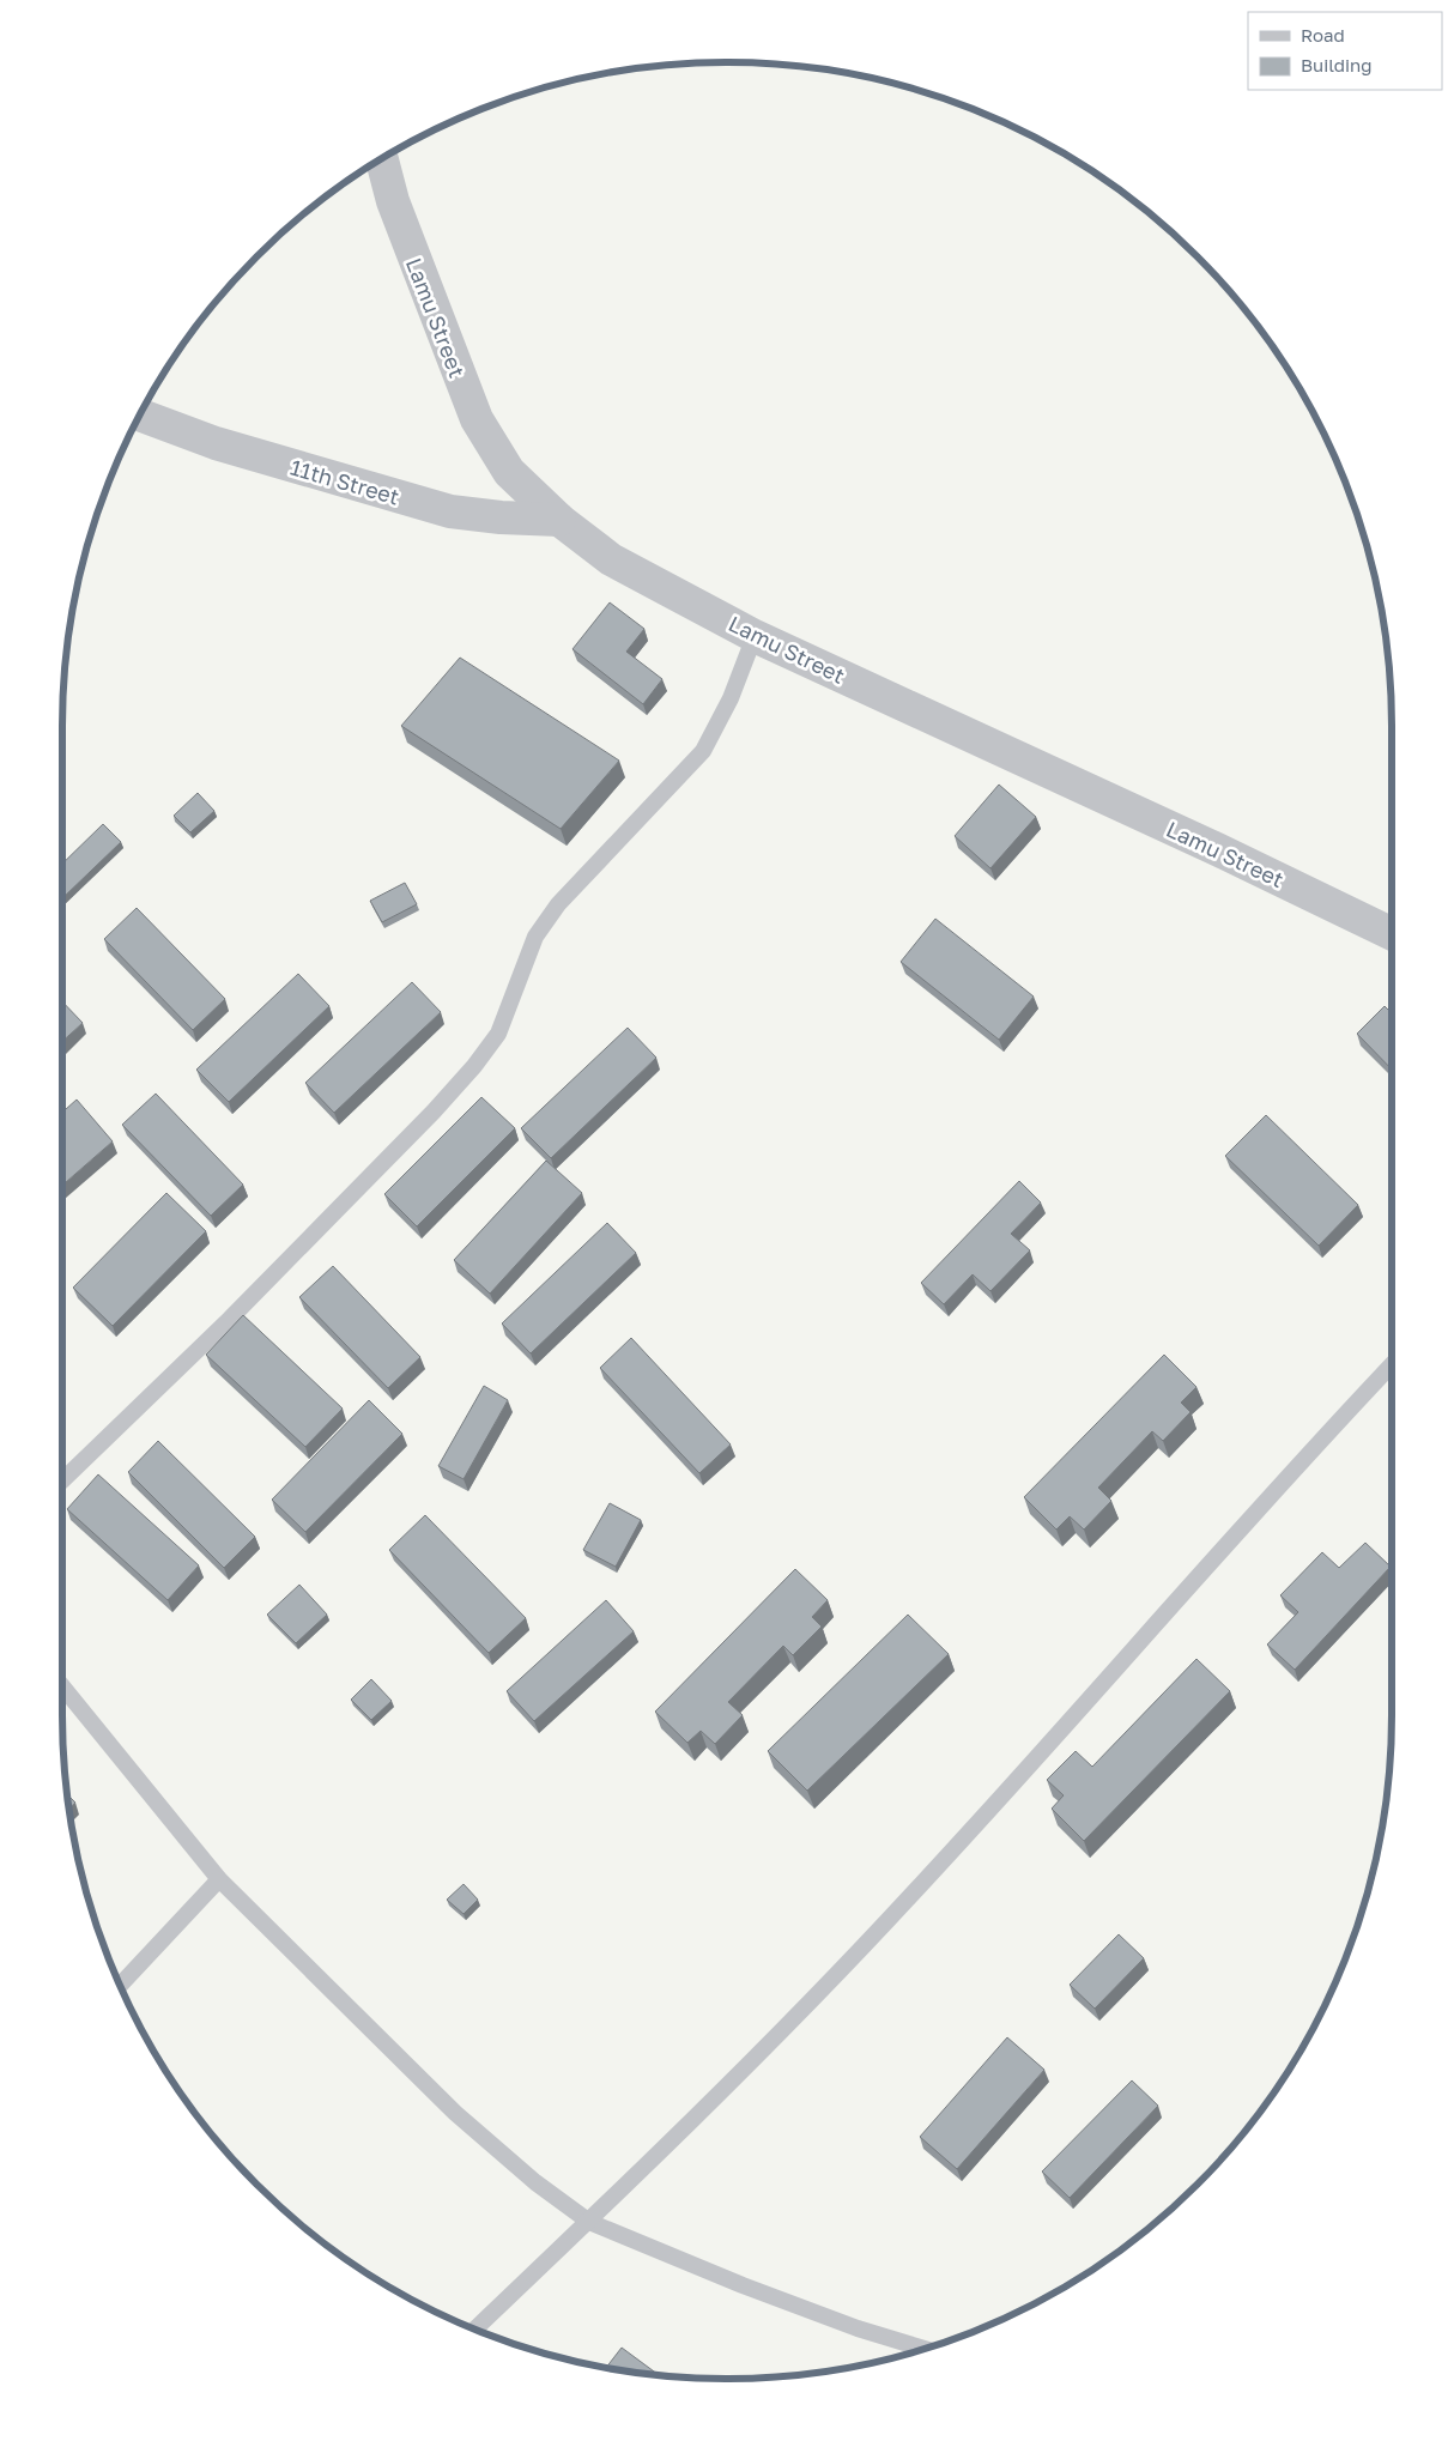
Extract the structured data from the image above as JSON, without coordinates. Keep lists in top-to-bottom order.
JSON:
{
  "streets": {
    "street": ["Lamu Street", "11th Street"]
  },
  "crossings": [
    ["Lamu Street", "11th Street"]
  ],
  "legend": ["Road", "Building"]
}
